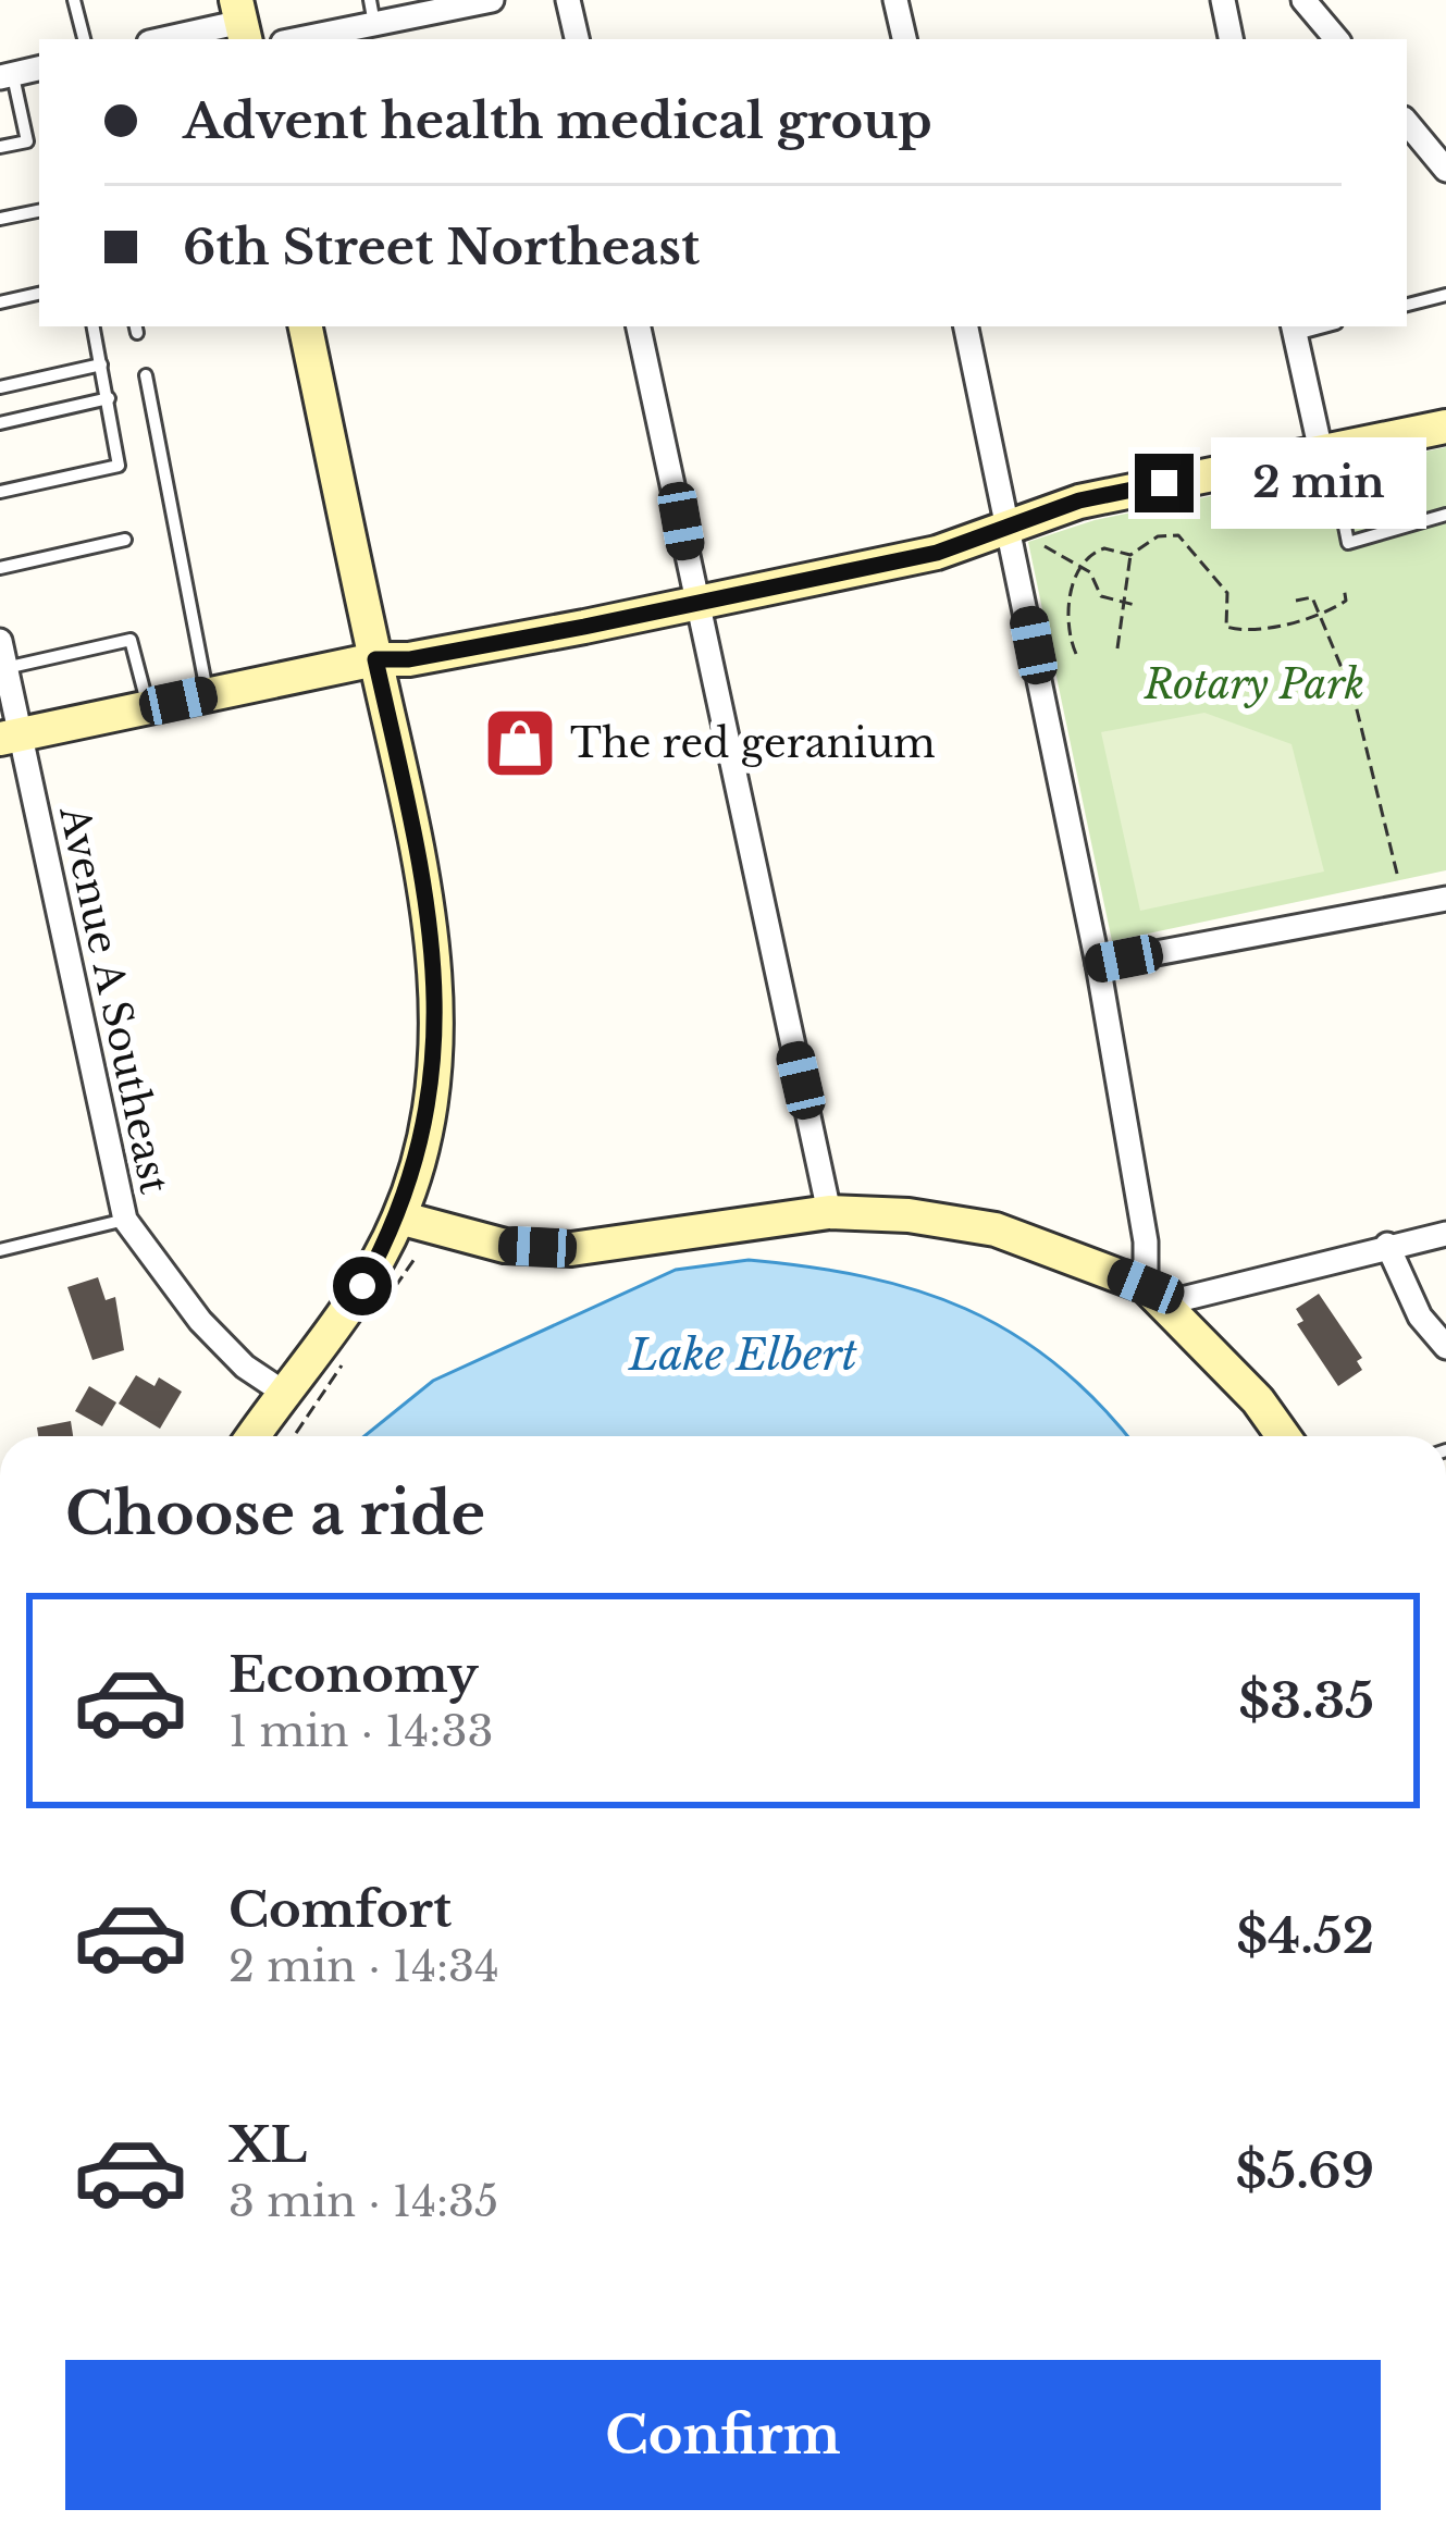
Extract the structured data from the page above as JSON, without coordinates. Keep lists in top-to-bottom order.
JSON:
{
  "streets": {
    "street": ["Avenue A Southeast"]
  },
  "water": ["Lake Elbert"],
  "parks": ["Rotary Park"],
  "places": {
    "shop": ["The red geranium"]
  },
  "page": {
    "banner": ["Advent health medical group", "6th Street Northeast"],
    "bubble": "2 min",
    "heading": "Choose a ride",
    "list": [
      {
        "name": "Economy",
        "note": "1 min · 14:33",
        "value": "$3.35"
      },
      {
        "name": "Comfort",
        "note": "2 min · 14:34",
        "value": "$4.52"
      },
      {
        "name": "XL",
        "note": "3 min · 14:35",
        "value": "$5.69"
      }
    ],
    "buttons": "Confirm"
  }
}
